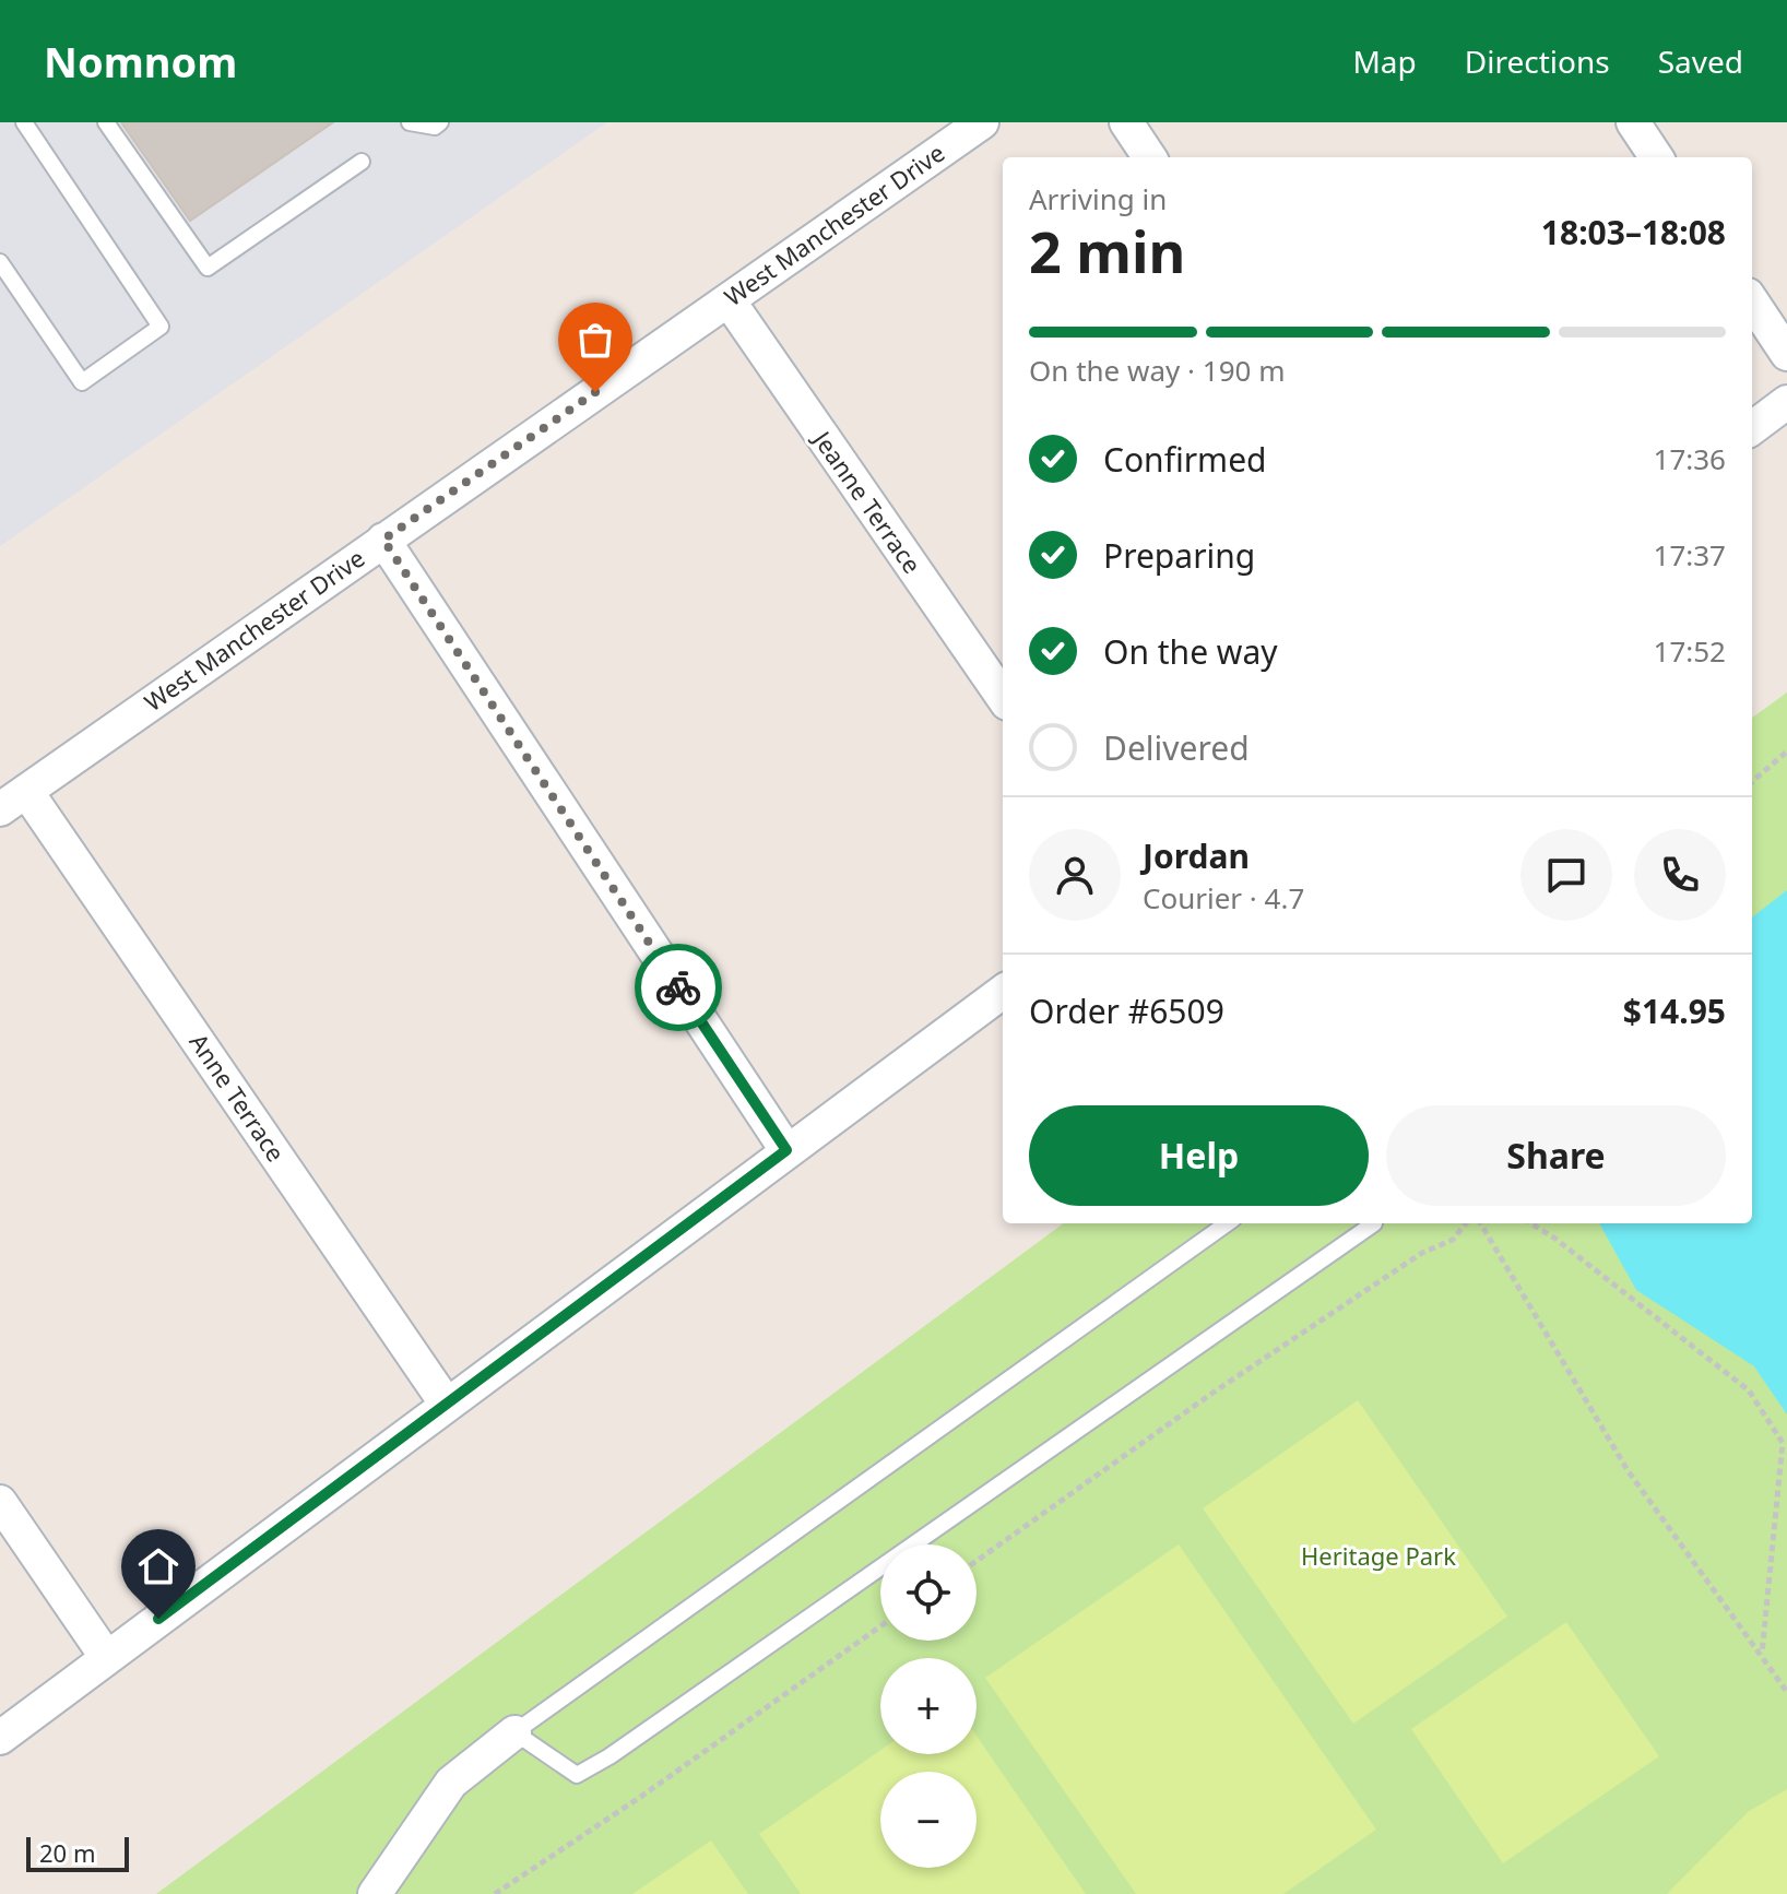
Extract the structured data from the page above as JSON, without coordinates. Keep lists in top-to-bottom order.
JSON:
{
  "streets": {
    "street": ["West Manchester Drive", "Jeanne Terrace", "Anne Terrace"]
  },
  "crossings": [
    ["West Manchester Drive", "Jeanne Terrace"],
    ["West Manchester Drive", "Anne Terrace"]
  ],
  "parks": ["Heritage Park"],
  "scale_bar": "20 m",
  "page": {
    "header": "Nomnom",
    "nav": ["Map", "Directions", "Saved"],
    "heading": ["2 min", "Arriving in", "18:03–18:08"],
    "panel": [
      "Jordan",
      "Courier · 4.7",
      "Order #6509",
      "$14.95"
    ],
    "bar": "On the way · 190 m",
    "list": [
      ["Confirmed", "17:36"],
      ["Preparing", "17:37"],
      ["On the way", "17:52"],
      "Delivered"
    ],
    "buttons": ["Help", "Share"],
    "map_buttons": ["+", "−"],
    "scale": "20 m"
  }
}
